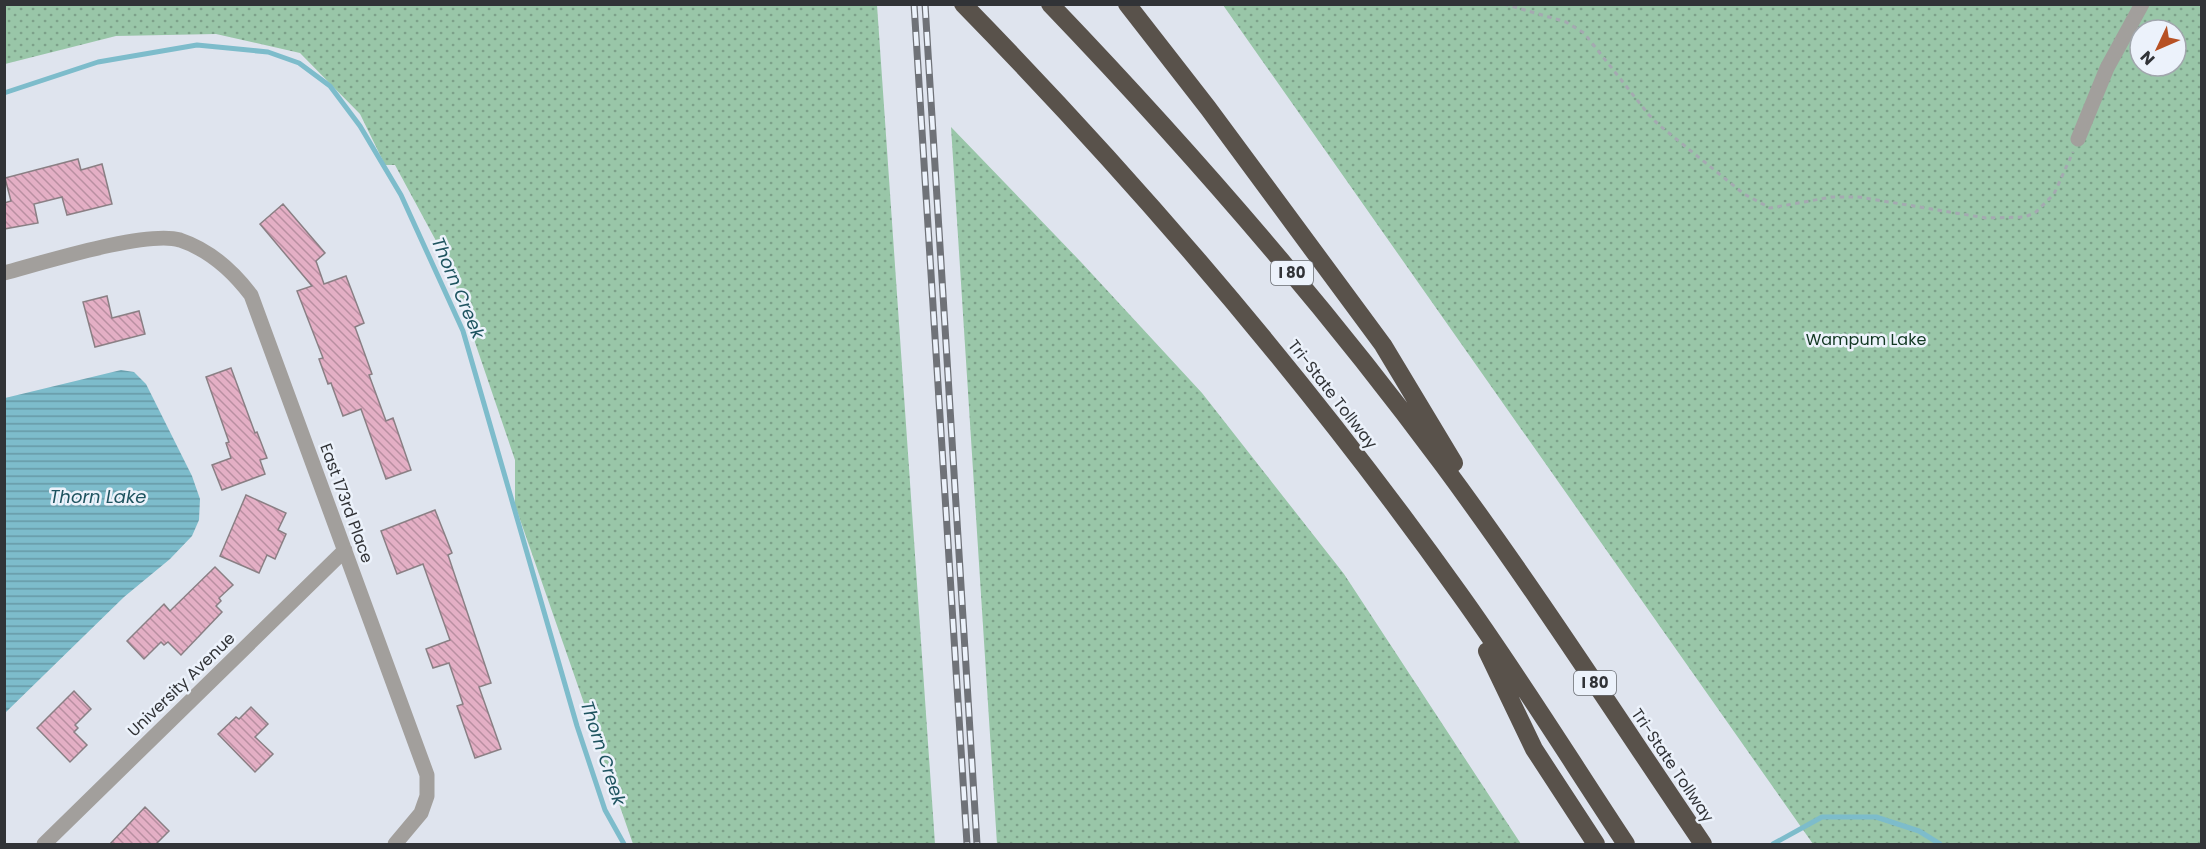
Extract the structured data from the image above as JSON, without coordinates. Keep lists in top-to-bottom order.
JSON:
{
  "streets": {
    "highway": ["I 80", "Tri-State Tollway"],
    "street": ["East 173rd Place", "University Avenue"]
  },
  "crossings": [
    ["East 173rd Place", "University Avenue"]
  ],
  "water": ["Thorn Creek", "Thorn Lake"],
  "parks": ["Wampum Lake"],
  "north": "bottom left"
}
